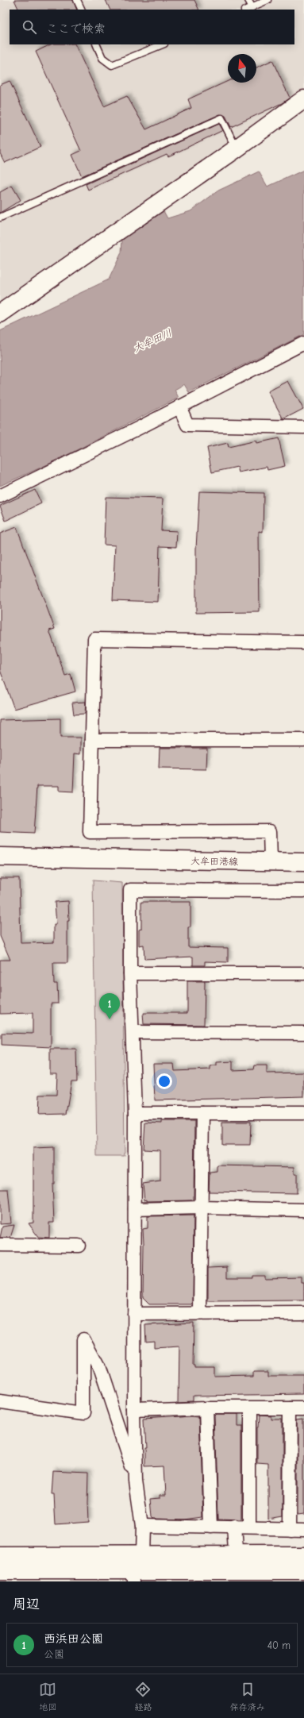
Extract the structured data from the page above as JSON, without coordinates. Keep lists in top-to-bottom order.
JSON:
{
  "streets": {
    "street": ["大牟田港線"]
  },
  "water": ["大牟田川"],
  "north": "top",
  "page": {
    "search": "ここで検索",
    "pins": "1",
    "heading": "周辺",
    "list": [
      {
        "mark": "1",
        "name": "西浜田公園",
        "note": "公園",
        "value": "40 m"
      }
    ],
    "nav": ["地図", "経路", "保存済み"]
  }
}
